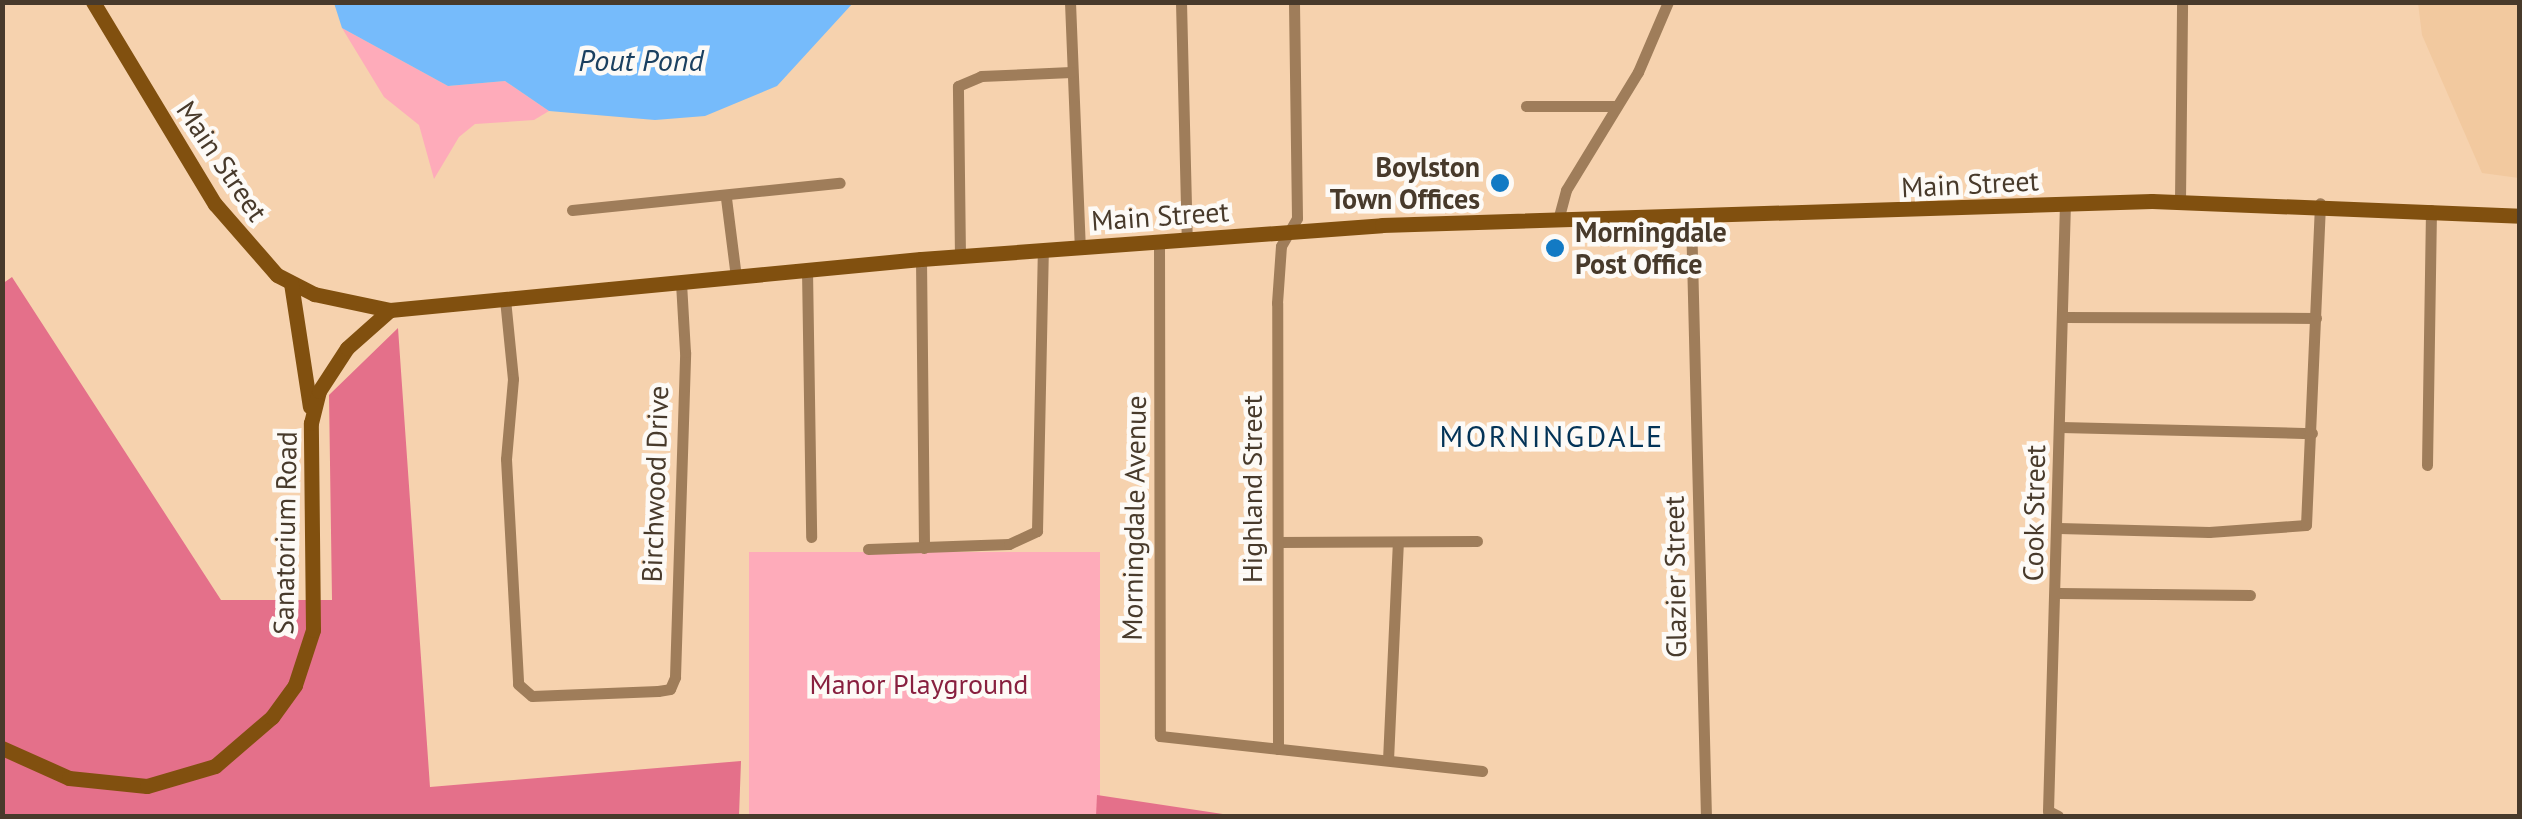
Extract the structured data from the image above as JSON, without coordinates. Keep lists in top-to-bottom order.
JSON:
{
  "streets": {
    "main road": ["Main Street", "Sanatorium Road"],
    "street": [
      "Birchwood Drive",
      "Highland Street",
      "Cook Street",
      "Morningdale Avenue",
      "Glazier Street"
    ]
  },
  "crossings": [
    ["Main Street", "Birchwood Drive"],
    ["Main Street", "Highland Street"],
    ["Main Street", "Cook Street"],
    ["Main Street", "Morningdale Avenue"],
    ["Main Street", "Sanatorium Road"],
    ["Main Street", "Glazier Street"],
    ["Highland Street", "Morningdale Avenue"]
  ],
  "districts": ["MORNINGDALE"],
  "water": ["Pout Pond"],
  "parks": ["Manor Playground"],
  "places": ["Boylston Town Offices", "Morningdale Post Office"]
}
